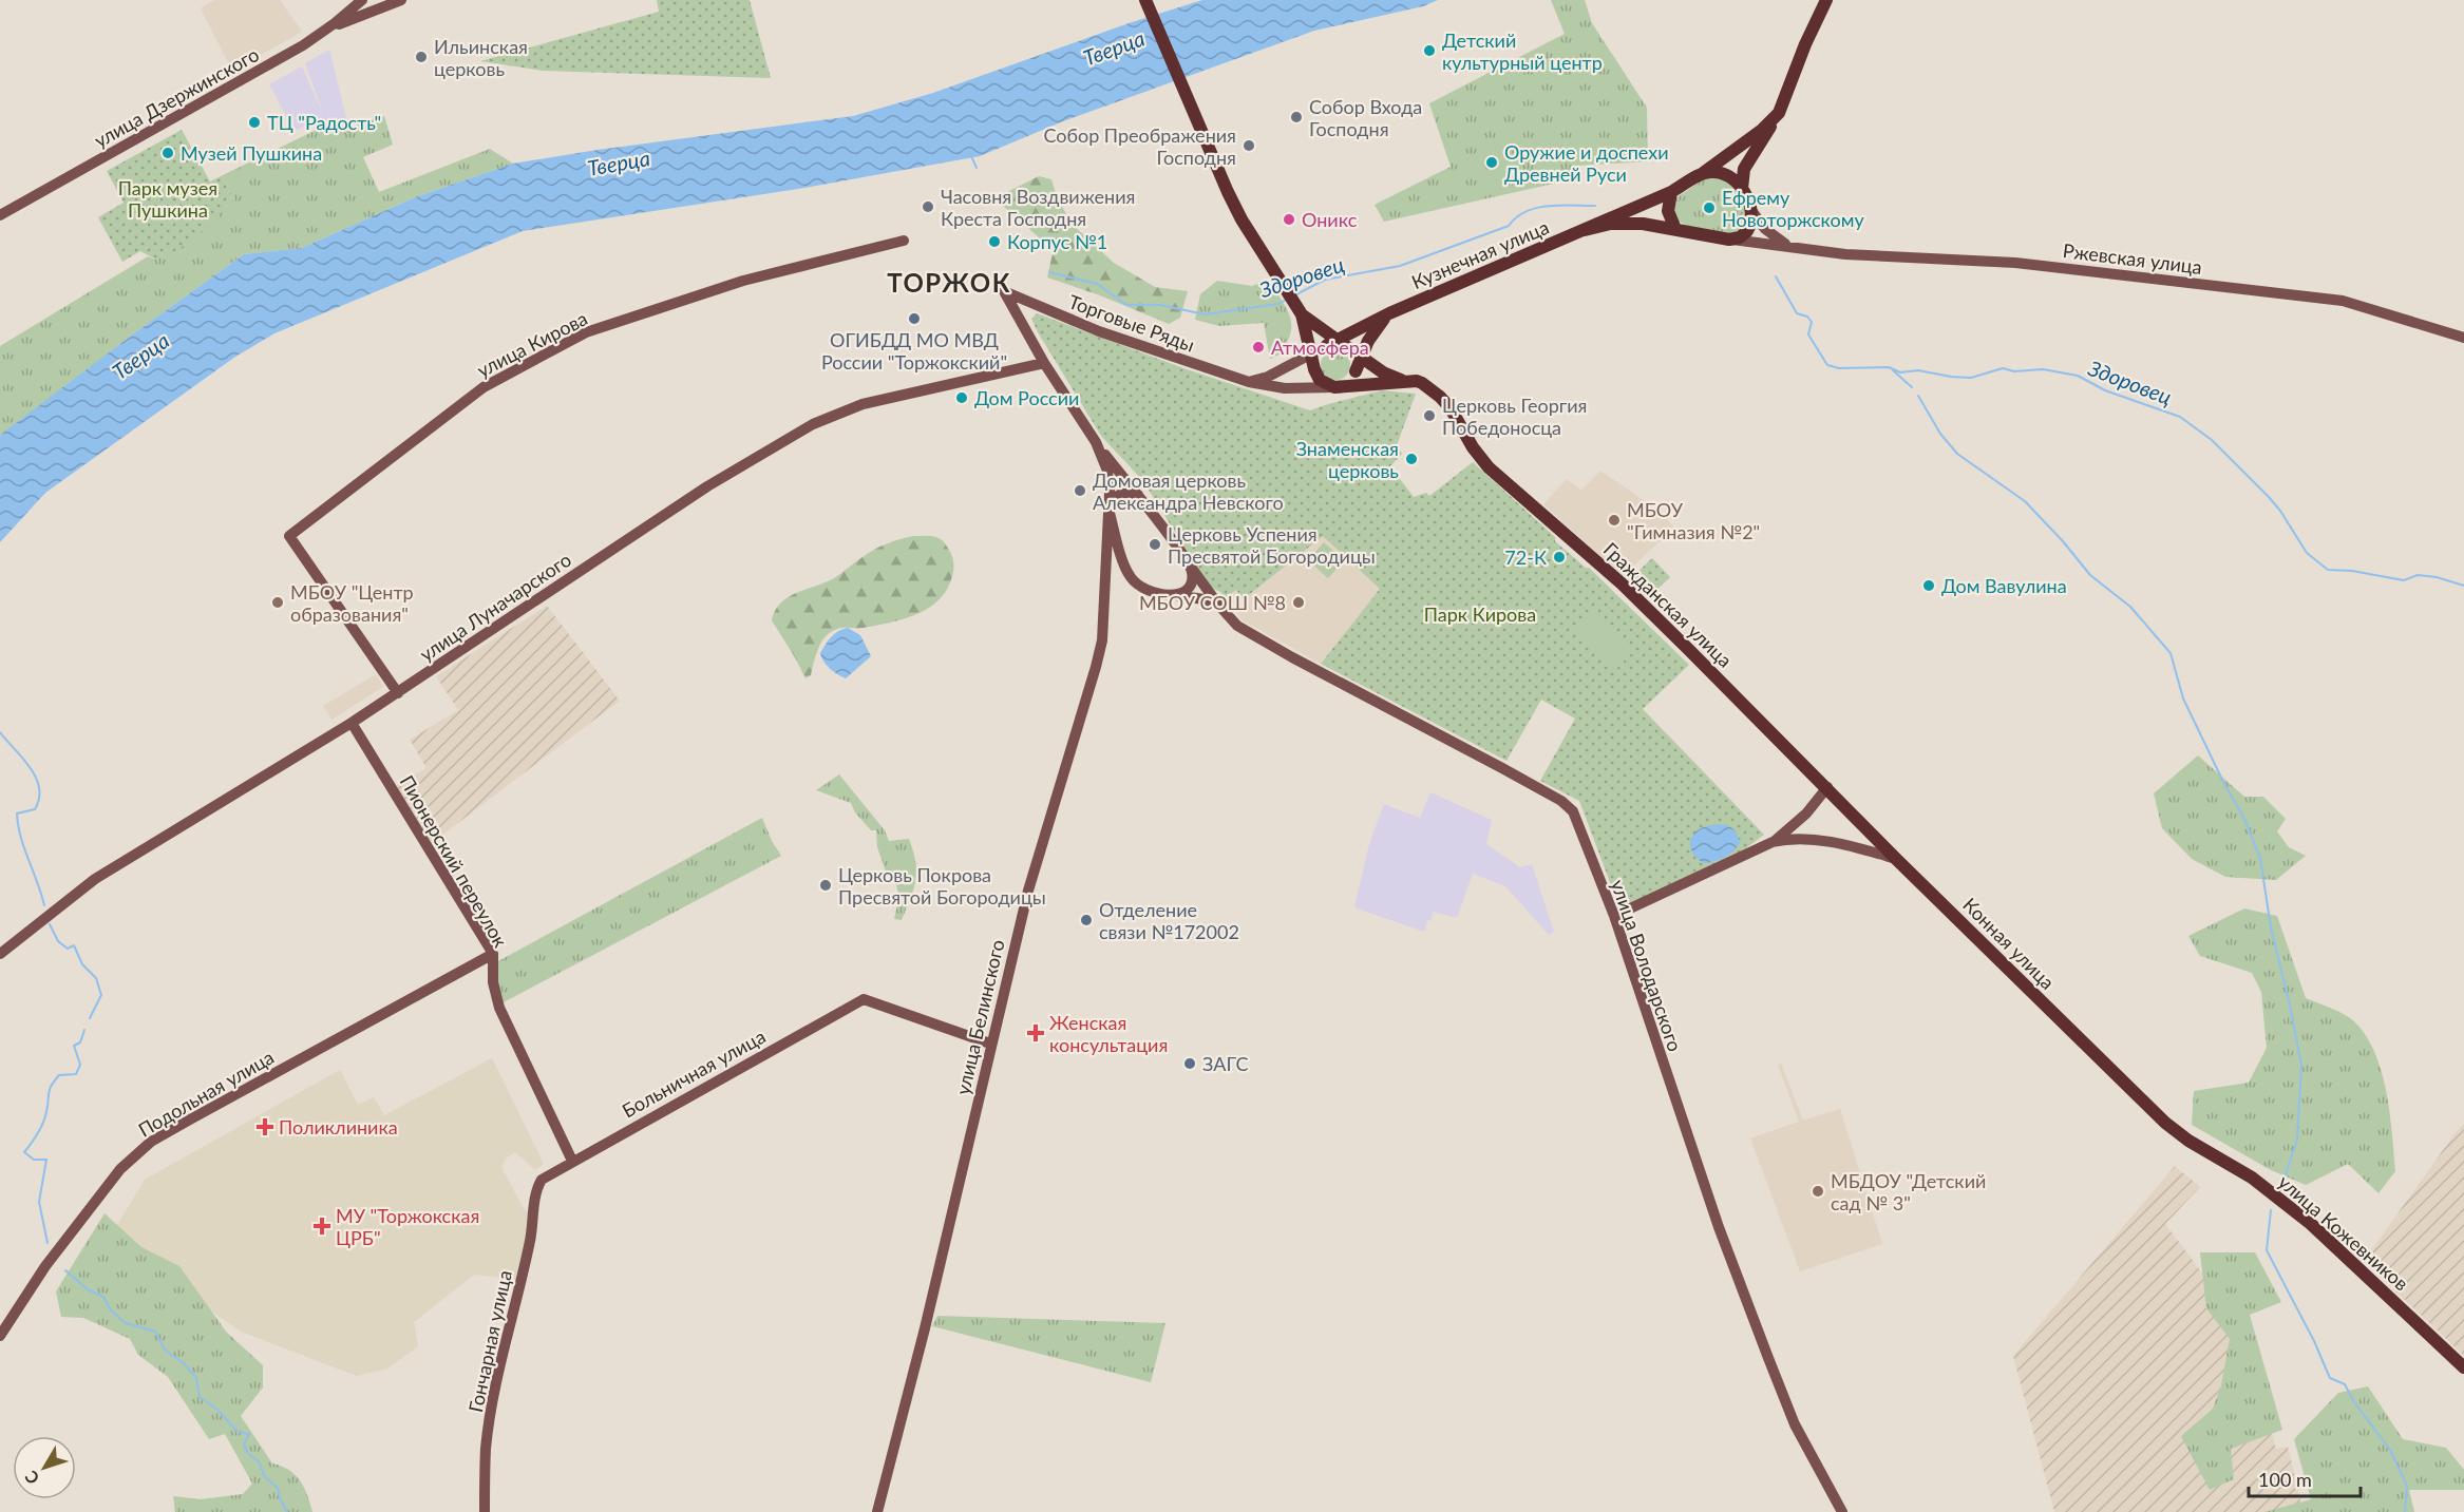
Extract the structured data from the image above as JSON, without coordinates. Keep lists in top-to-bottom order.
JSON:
{
  "streets": {
    "main road": [
      "Кузнечная улица",
      "Гражданская улица",
      "Конная улица",
      "улица Кожевников"
    ],
    "street": [
      "улица Дзержинского",
      "Ржевская улица",
      "Торговые Ряды",
      "улица Кирова",
      "улица Луначарского",
      "Пионерский переулок",
      "улица Володарского",
      "улица Белинского",
      "Больничная улица",
      "Подольная улица",
      "Гончарная улица"
    ]
  },
  "crossings": [
    ["Торговые Ряды", "Гражданская улица"],
    ["Торговые Ряды", "улица Луначарского"],
    ["улица Кирова", "улица Луначарского"],
    ["Гражданская улица", "Конная улица"],
    ["улица Луначарского", "Пионерский переулок"],
    ["Пионерский переулок", "Больничная улица"],
    ["Пионерский переулок", "Подольная улица"],
    ["Конная улица", "улица Володарского"],
    ["Конная улица", "улица Кожевников"],
    ["улица Белинского", "Больничная улица"],
    ["Больничная улица", "Гончарная улица"]
  ],
  "districts": ["ТОРЖОК"],
  "water": ["Тверца", "Здоровец"],
  "parks": ["Парк музея Пушкина", "Парк Кирова"],
  "places": {
    "other": [
      "Детский культурный центр",
      "Ильинская церковь",
      "Собор Входа Господня",
      "ТЦ \"Радость\"",
      "Собор Преображения Господня",
      "Музей Пушкина",
      "Оружие и доспехи Древней Руси",
      "Часовня Воздвижения Креста Господня",
      "Ефрему Новоторжскому",
      "Оникс",
      "Корпус №1",
      "ОГИБДД МО МВД России \"Торжокский\"",
      "Атмосфера",
      "Дом России",
      "Церковь Георгия Победоносца",
      "Знаменская церковь",
      "Домовая церковь Александра Невского",
      "МБОУ \"Гимназия №2\"",
      "Церковь Успения Пресвятой Богородицы",
      "72-К",
      "Дом Вавулина",
      "МБОУ \"Центр образования\"",
      "МБОУ СОШ №8",
      "Церковь Покрова Пресвятой Богородицы",
      "Отделение связи №172002",
      "ЗАГС",
      "МБДОУ \"Детский сад № 3\""
    ],
    "health": ["Женская консультация", "Поликлиника", "МУ \"Торжокская ЦРБ\""]
  },
  "scale_bar": "100 m",
  "north": "bottom left"
}
